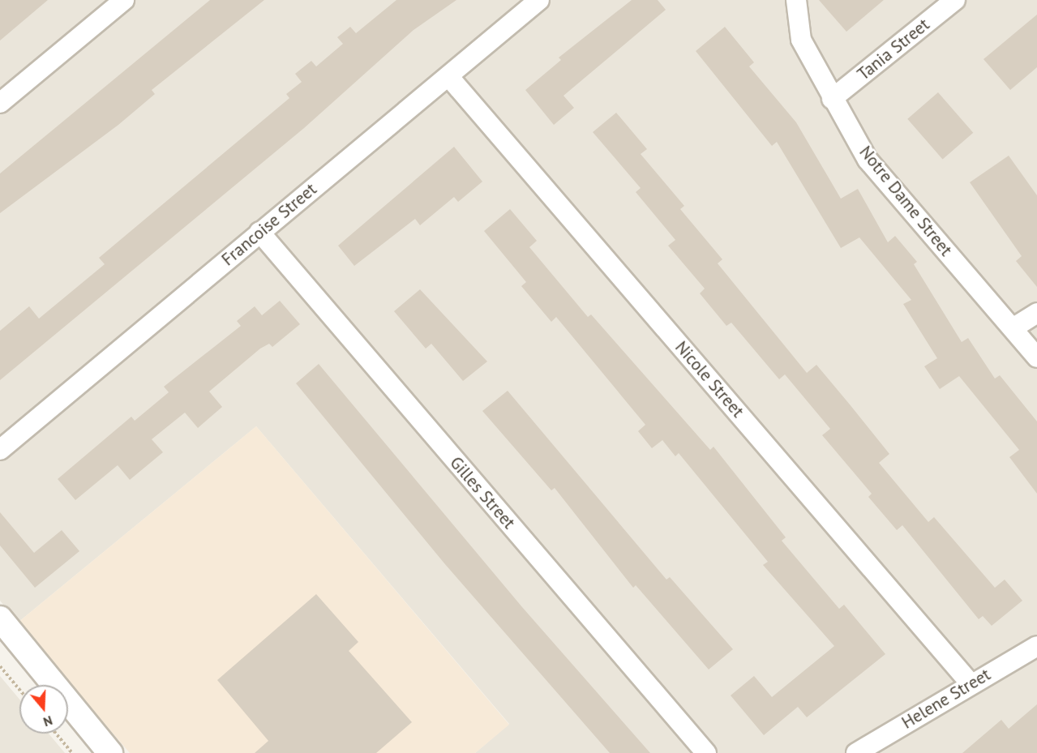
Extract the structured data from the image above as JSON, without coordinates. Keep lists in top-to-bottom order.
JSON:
{
  "streets": {
    "street": [
      "Tania Street",
      "Notre Dame Street",
      "Francoise Street",
      "Nicole Street",
      "Gilles Street",
      "Helene Street"
    ]
  },
  "crossings": [
    ["Tania Street", "Notre Dame Street"],
    ["Francoise Street", "Nicole Street"],
    ["Francoise Street", "Gilles Street"],
    ["Nicole Street", "Helene Street"]
  ],
  "north": "bottom"
}
